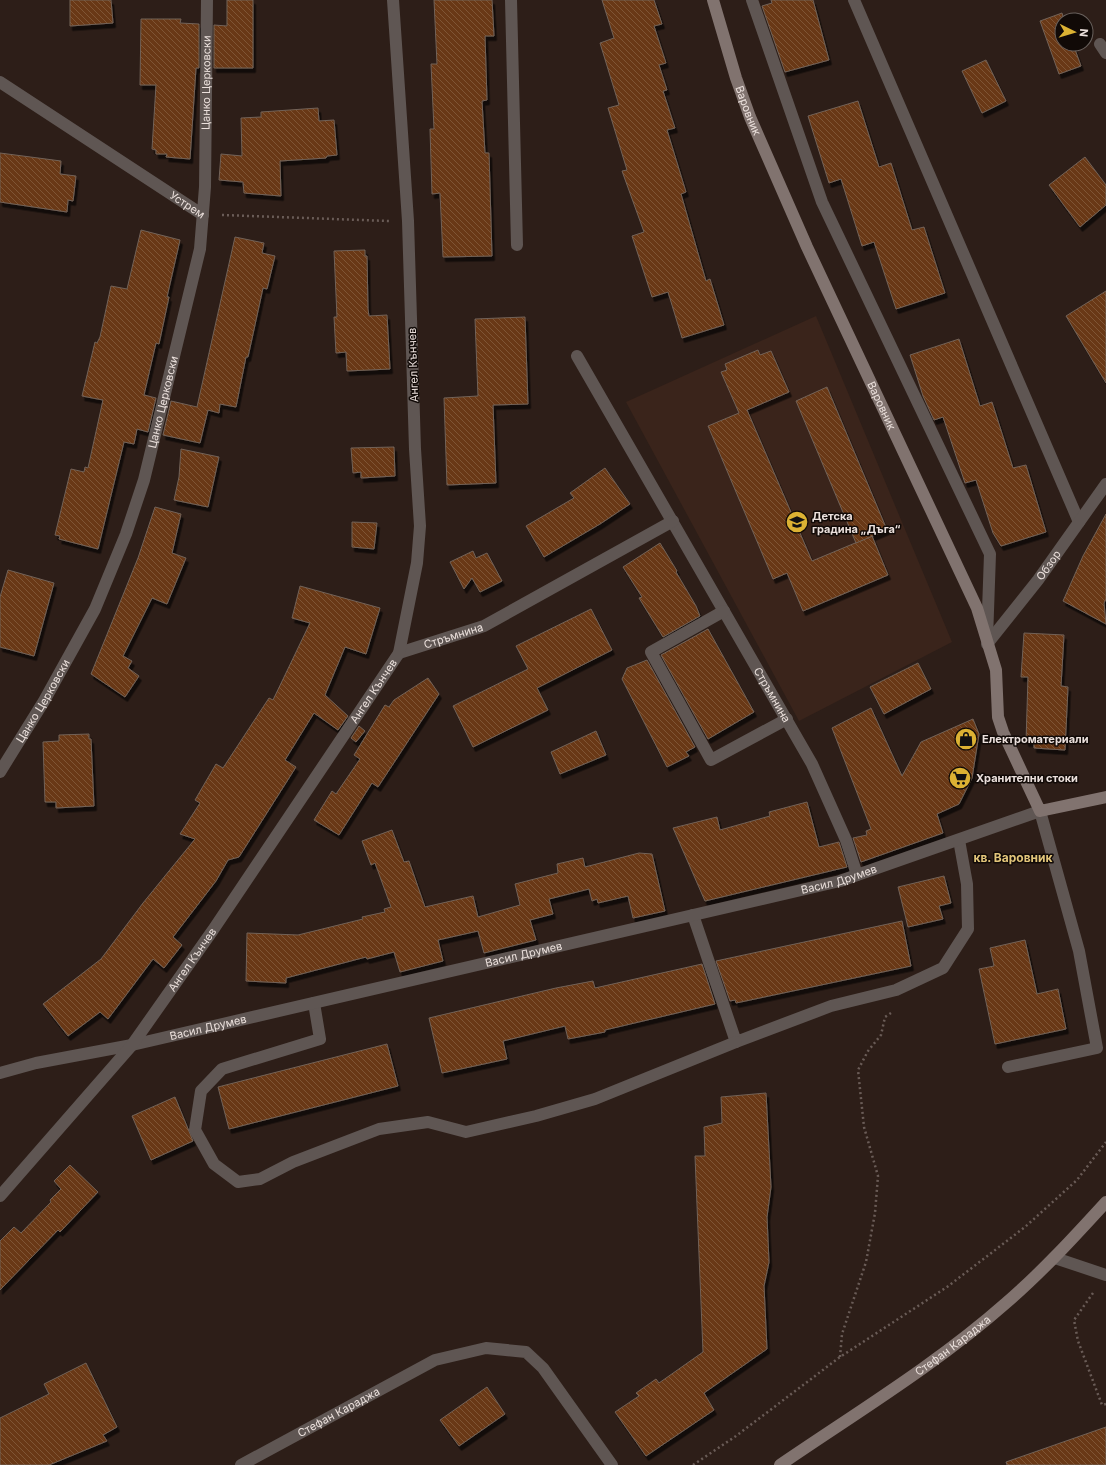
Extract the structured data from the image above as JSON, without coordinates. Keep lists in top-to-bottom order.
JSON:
{
  "streets": {
    "street": [
      "Цанко Церковски",
      "Варовник",
      "Устрем",
      "Ангел Кънчев",
      "Обзор",
      "Стръмнина",
      "Васил Друмев",
      "Стефан Караджа"
    ]
  },
  "crossings": [
    ["Цанко Церковски", "Устрем"],
    ["Варовник", "Обзор"],
    ["Варовник", "Васил Друмев"],
    ["Устрем", "Ангел Кънчев"],
    ["Ангел Кънчев", "Стръмнина"],
    ["Ангел Кънчев", "Васил Друмев"],
    ["Стръмнина", "Васил Друмев"]
  ],
  "districts": ["кв. Варовник"],
  "places": {
    "school or university": ["Детска градина „Дъга“"],
    "shop": ["Електроматериали"],
    "supermarket": ["Хранителни стоки"]
  },
  "north": "right"
}
